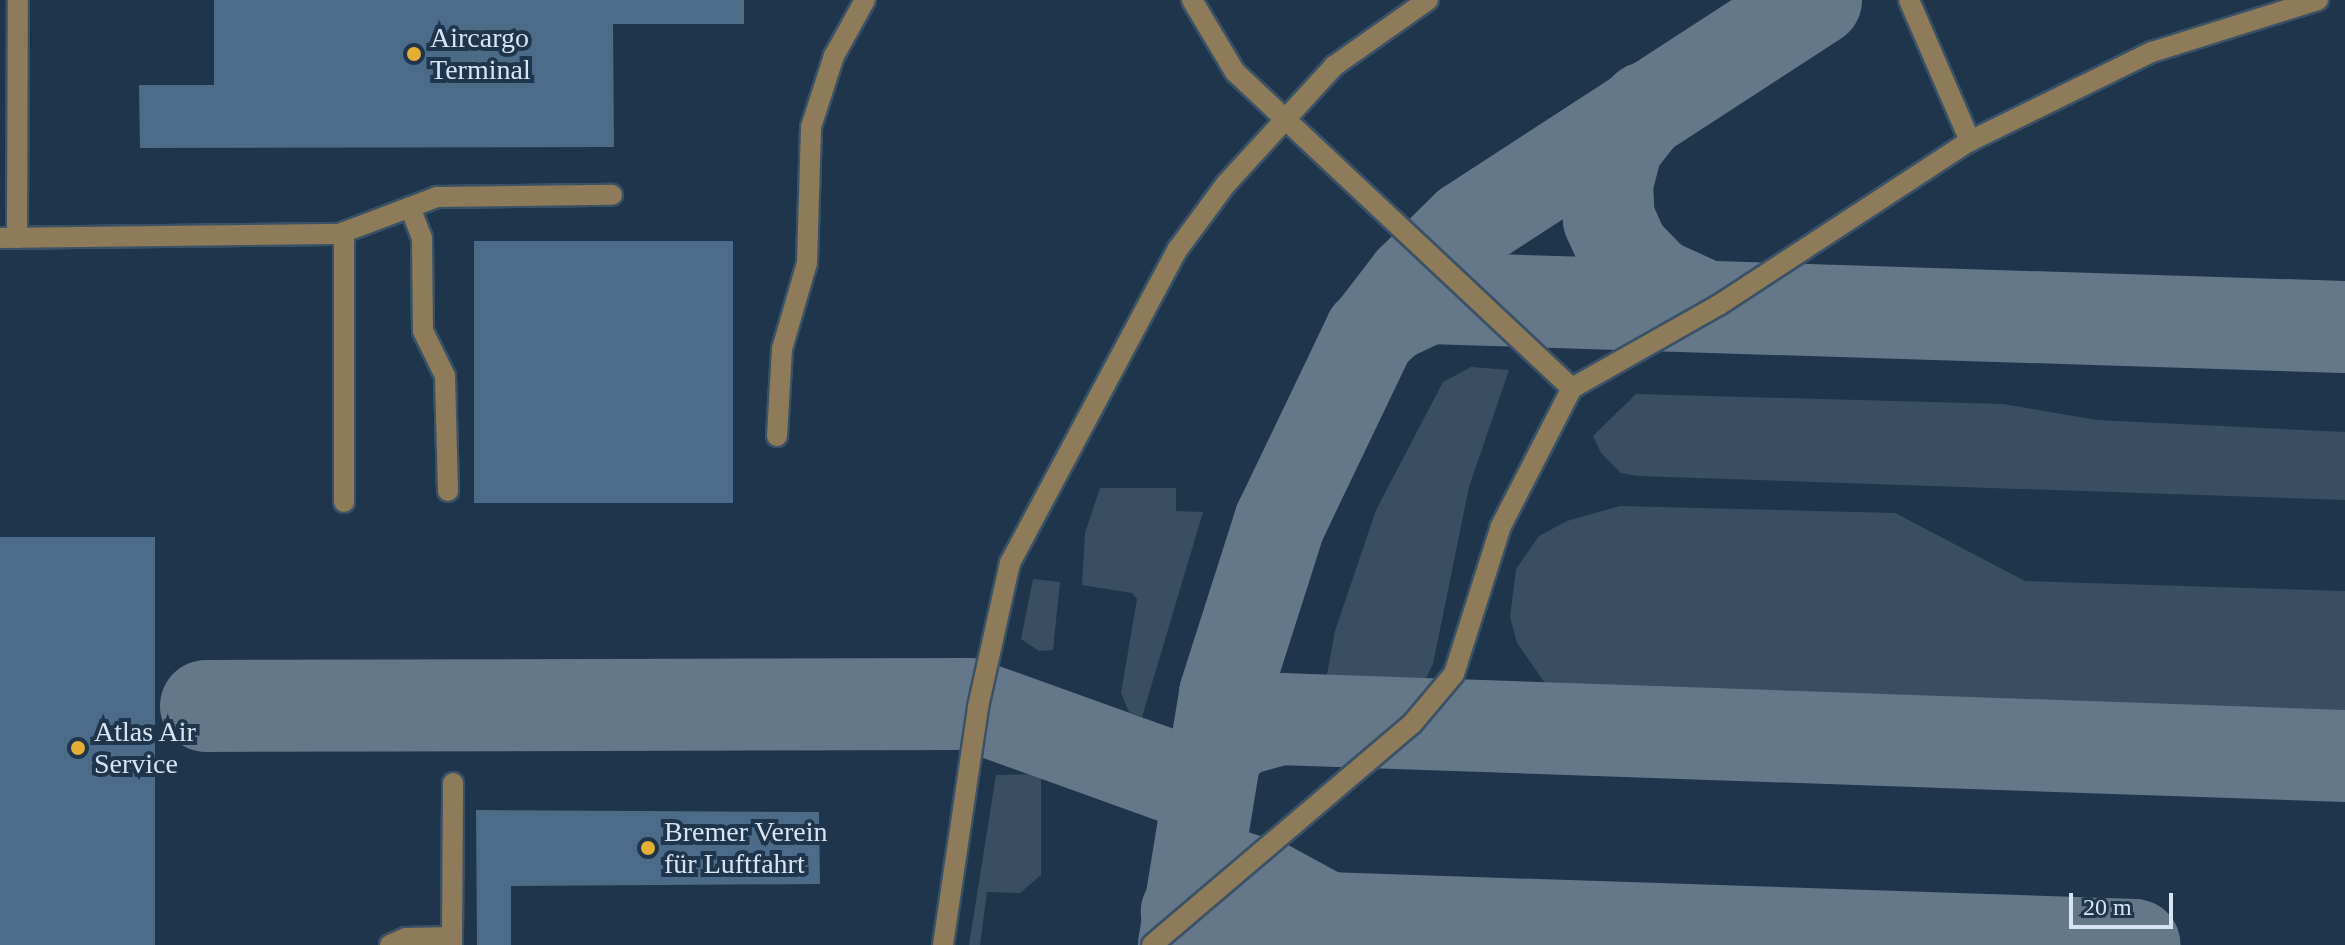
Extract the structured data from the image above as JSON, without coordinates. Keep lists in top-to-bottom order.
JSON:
{
  "places": ["Aircargo Terminal", "Atlas Air Service", "Bremer Verein für Luftfahrt"],
  "scale_bar": "20 m"
}
